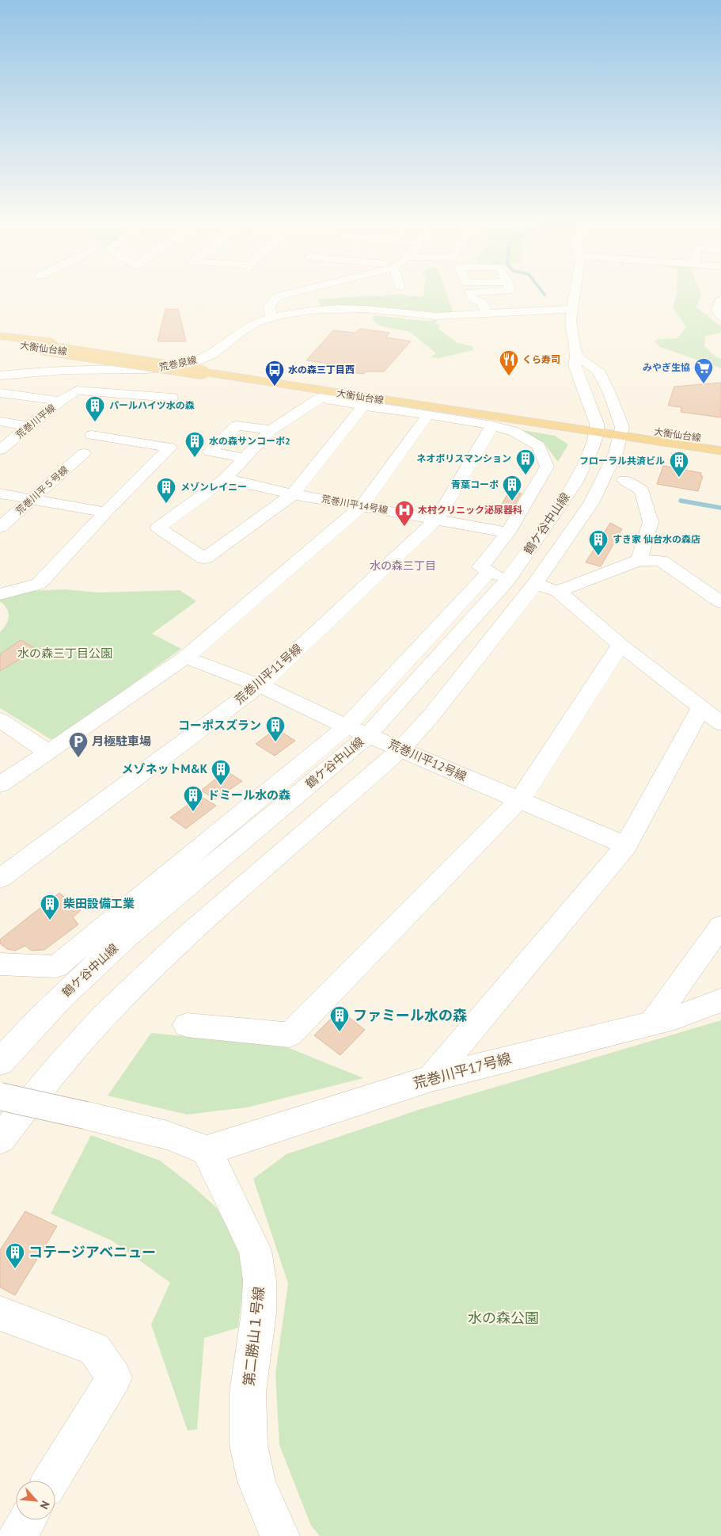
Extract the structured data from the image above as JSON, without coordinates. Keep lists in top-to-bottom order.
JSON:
{
  "streets": {
    "main road": ["大衡仙台線"],
    "street": [
      "荒巻泉線",
      "荒巻川平線",
      "荒巻川平５号線",
      "荒巻川平14号線",
      "鶴ケ谷中山線",
      "荒巻川平11号線",
      "荒巻川平12号線",
      "荒巻川平17号線",
      "第二勝山１号線"
    ]
  },
  "crossings": [
    ["大衡仙台線", "鶴ケ谷中山線"],
    ["荒巻川平14号線", "荒巻川平11号線"],
    ["鶴ケ谷中山線", "荒巻川平12号線"],
    ["荒巻川平11号線", "荒巻川平12号線"],
    ["荒巻川平17号線", "第二勝山１号線"]
  ],
  "districts": ["水の森三丁目"],
  "parks": ["水の森三丁目公園", "水の森公園"],
  "places": {
    "restaurant": ["くら寿司"],
    "supermarket": ["みやぎ生協"],
    "bus stop": ["水の森三丁目西"],
    "building": [
      "パールハイツ水の森",
      "水の森サンコーポ2",
      "ネオポリスマンション",
      "フローラル共済ビル",
      "青葉コーポ",
      "メゾンレイニー",
      "すき家 仙台水の森店",
      "コーポスズラン",
      "メゾネットM&K",
      "ドミール水の森",
      "柴田設備工業",
      "ファミール水の森",
      "コテージアベニュー"
    ],
    "hospital": ["木村クリニック泌尿器科"],
    "parking": ["月極駐車場"]
  },
  "north": "bottom right"
}
